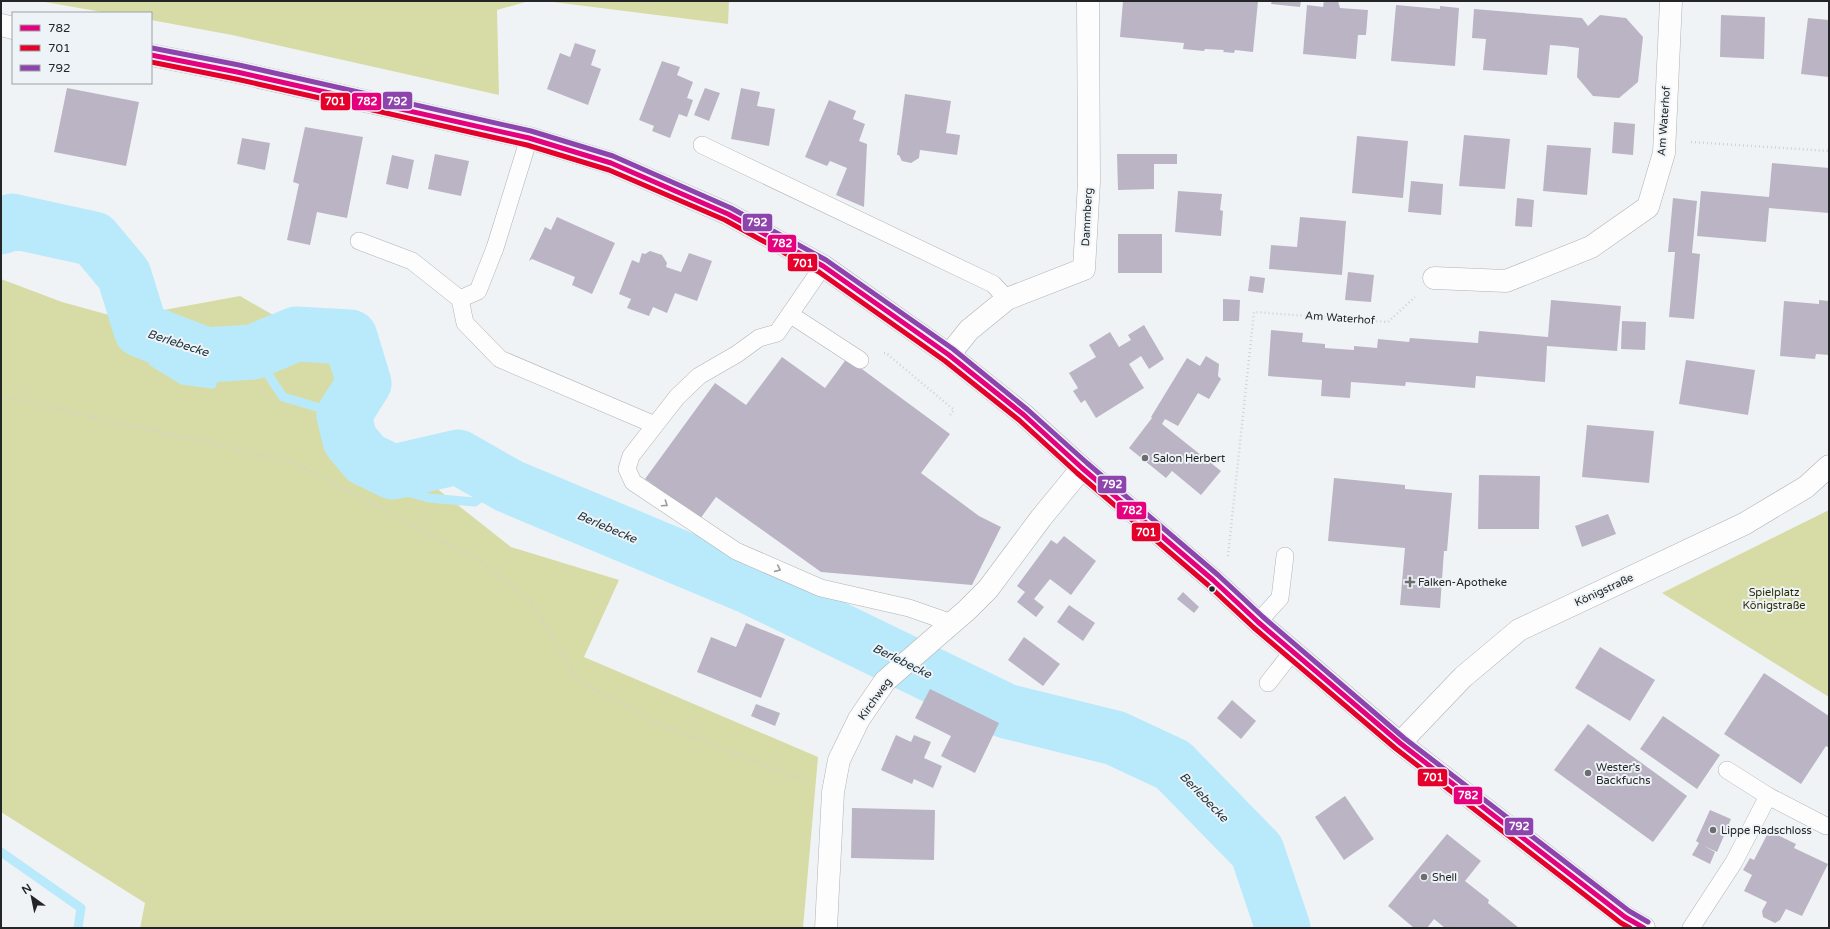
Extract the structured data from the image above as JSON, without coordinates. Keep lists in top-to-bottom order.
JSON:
{
  "streets": {
    "street": [
      "Am Waterhof",
      "Dammberg",
      "Königstraße",
      "Kirchweg"
    ]
  },
  "water": ["Berlebecke"],
  "parks": ["Spielplatz Königstraße"],
  "places": {
    "other": [
      "Salon Herbert",
      "Wester's Backfuchs",
      "Lippe Radschloss",
      "Shell"
    ],
    "health": ["Falken-Apotheke"]
  },
  "lines": ["transit line 792", "transit line 782", "transit line 701"],
  "legend": ["782", "701", "792"],
  "north": "top left"
}
